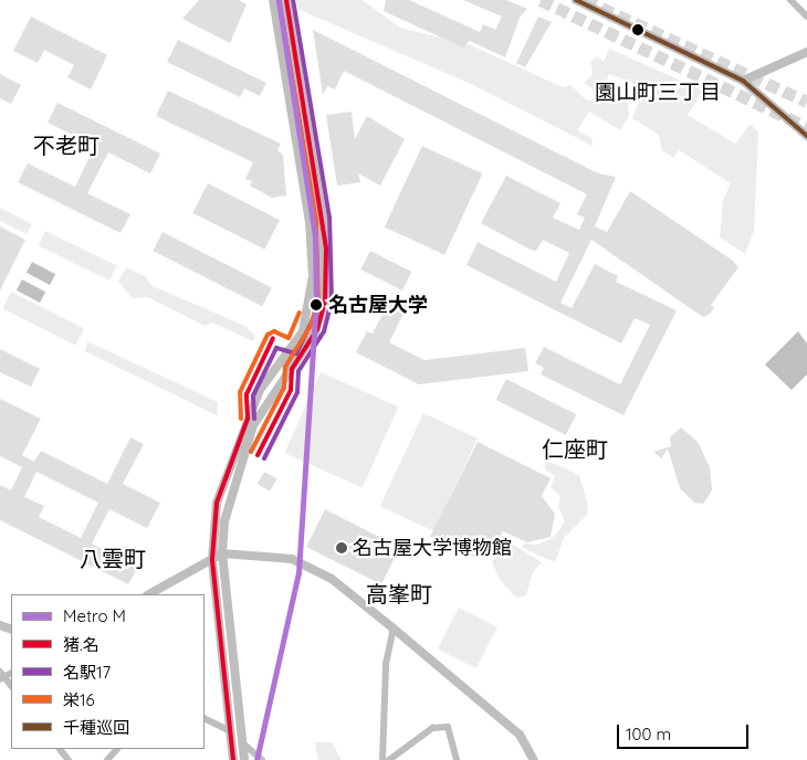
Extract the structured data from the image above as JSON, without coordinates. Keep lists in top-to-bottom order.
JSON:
{
  "districts": [
    "園山町三丁目",
    "不老町",
    "仁座町",
    "八雲町",
    "高峯町"
  ],
  "places": ["名古屋大学", "名古屋大学博物館"],
  "lines": [
    "metro line M",
    "transit line 猪.名",
    "transit line 名駅17",
    "transit line 千種巡回",
    "transit line 栄16"
  ],
  "legend": [
    "Metro M",
    "猪.名",
    "名駅17",
    "栄16",
    "千種巡回"
  ],
  "scale_bar": "100 m"
}
